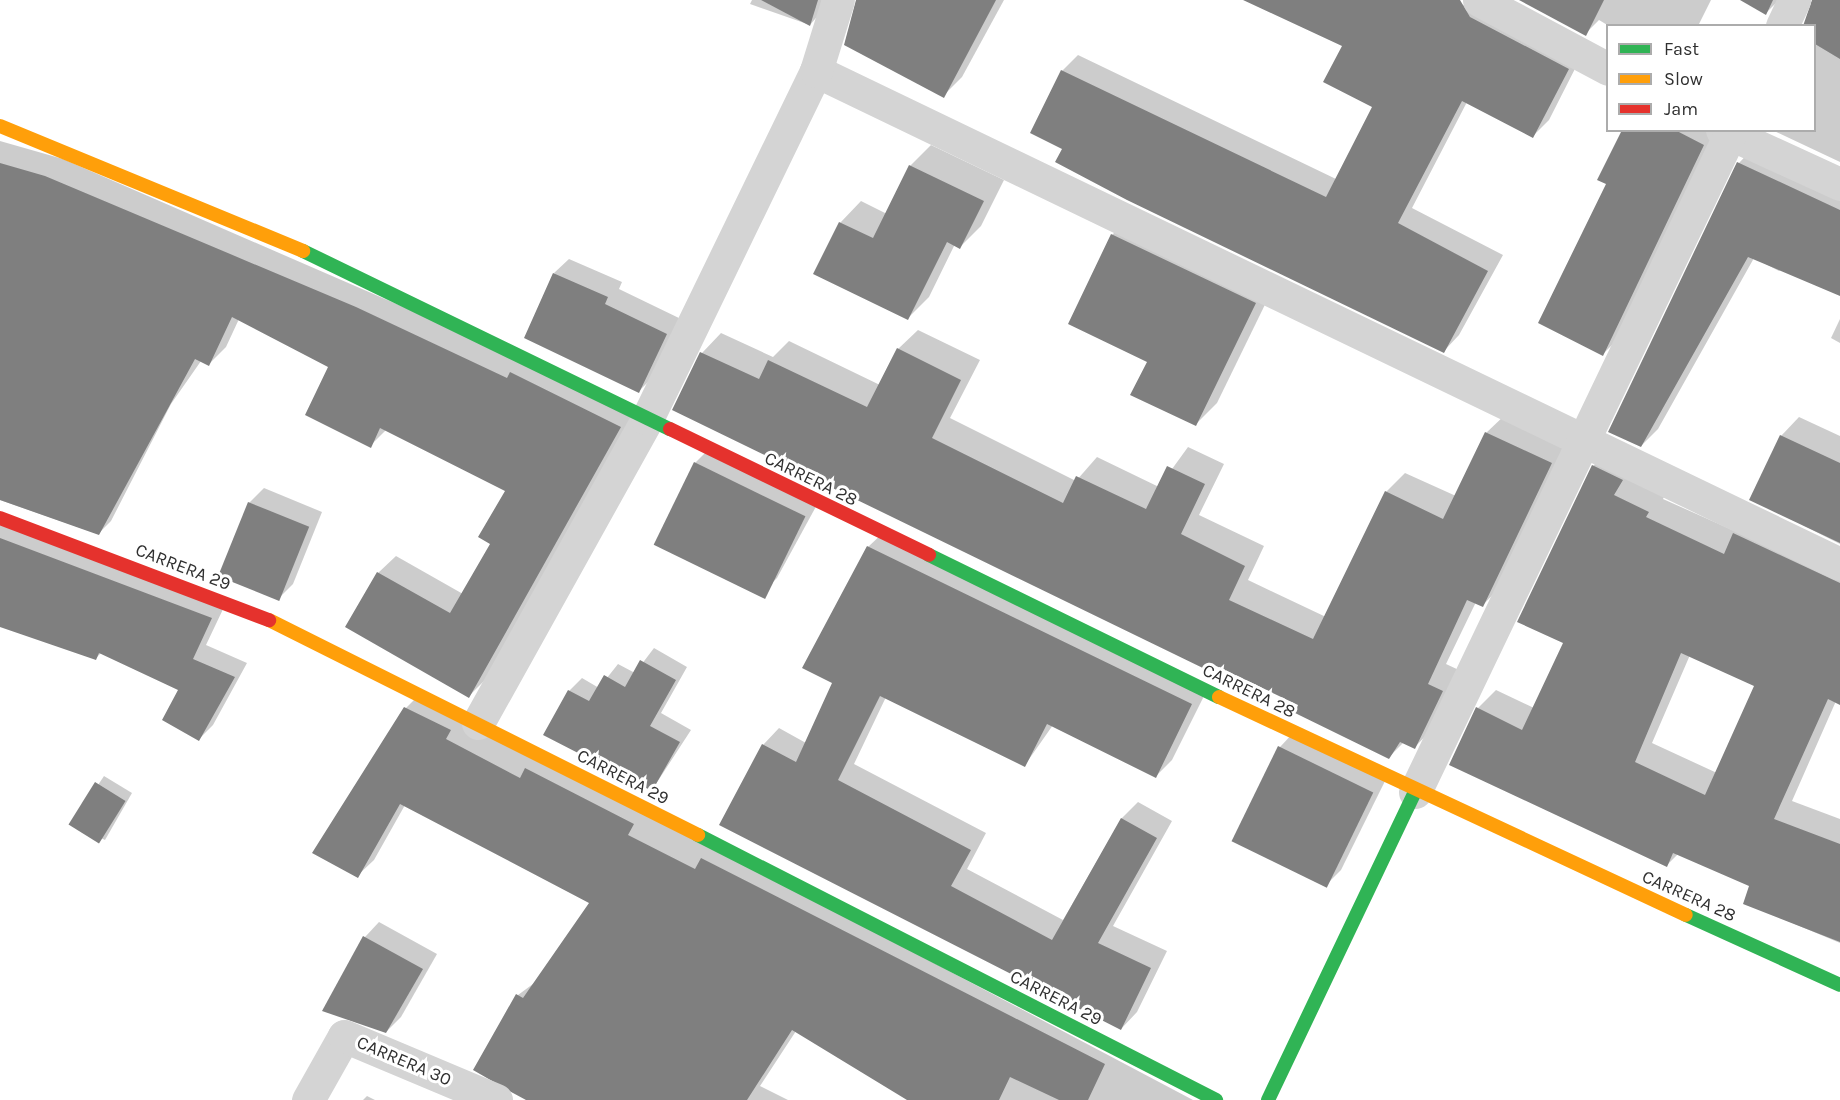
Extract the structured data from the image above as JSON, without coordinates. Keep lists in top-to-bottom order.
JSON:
{
  "streets": {
    "main road": ["CARRERA 28", "CARRERA 29"],
    "street": ["CARRERA 30"]
  },
  "legend": ["Fast", "Slow", "Jam"]
}
